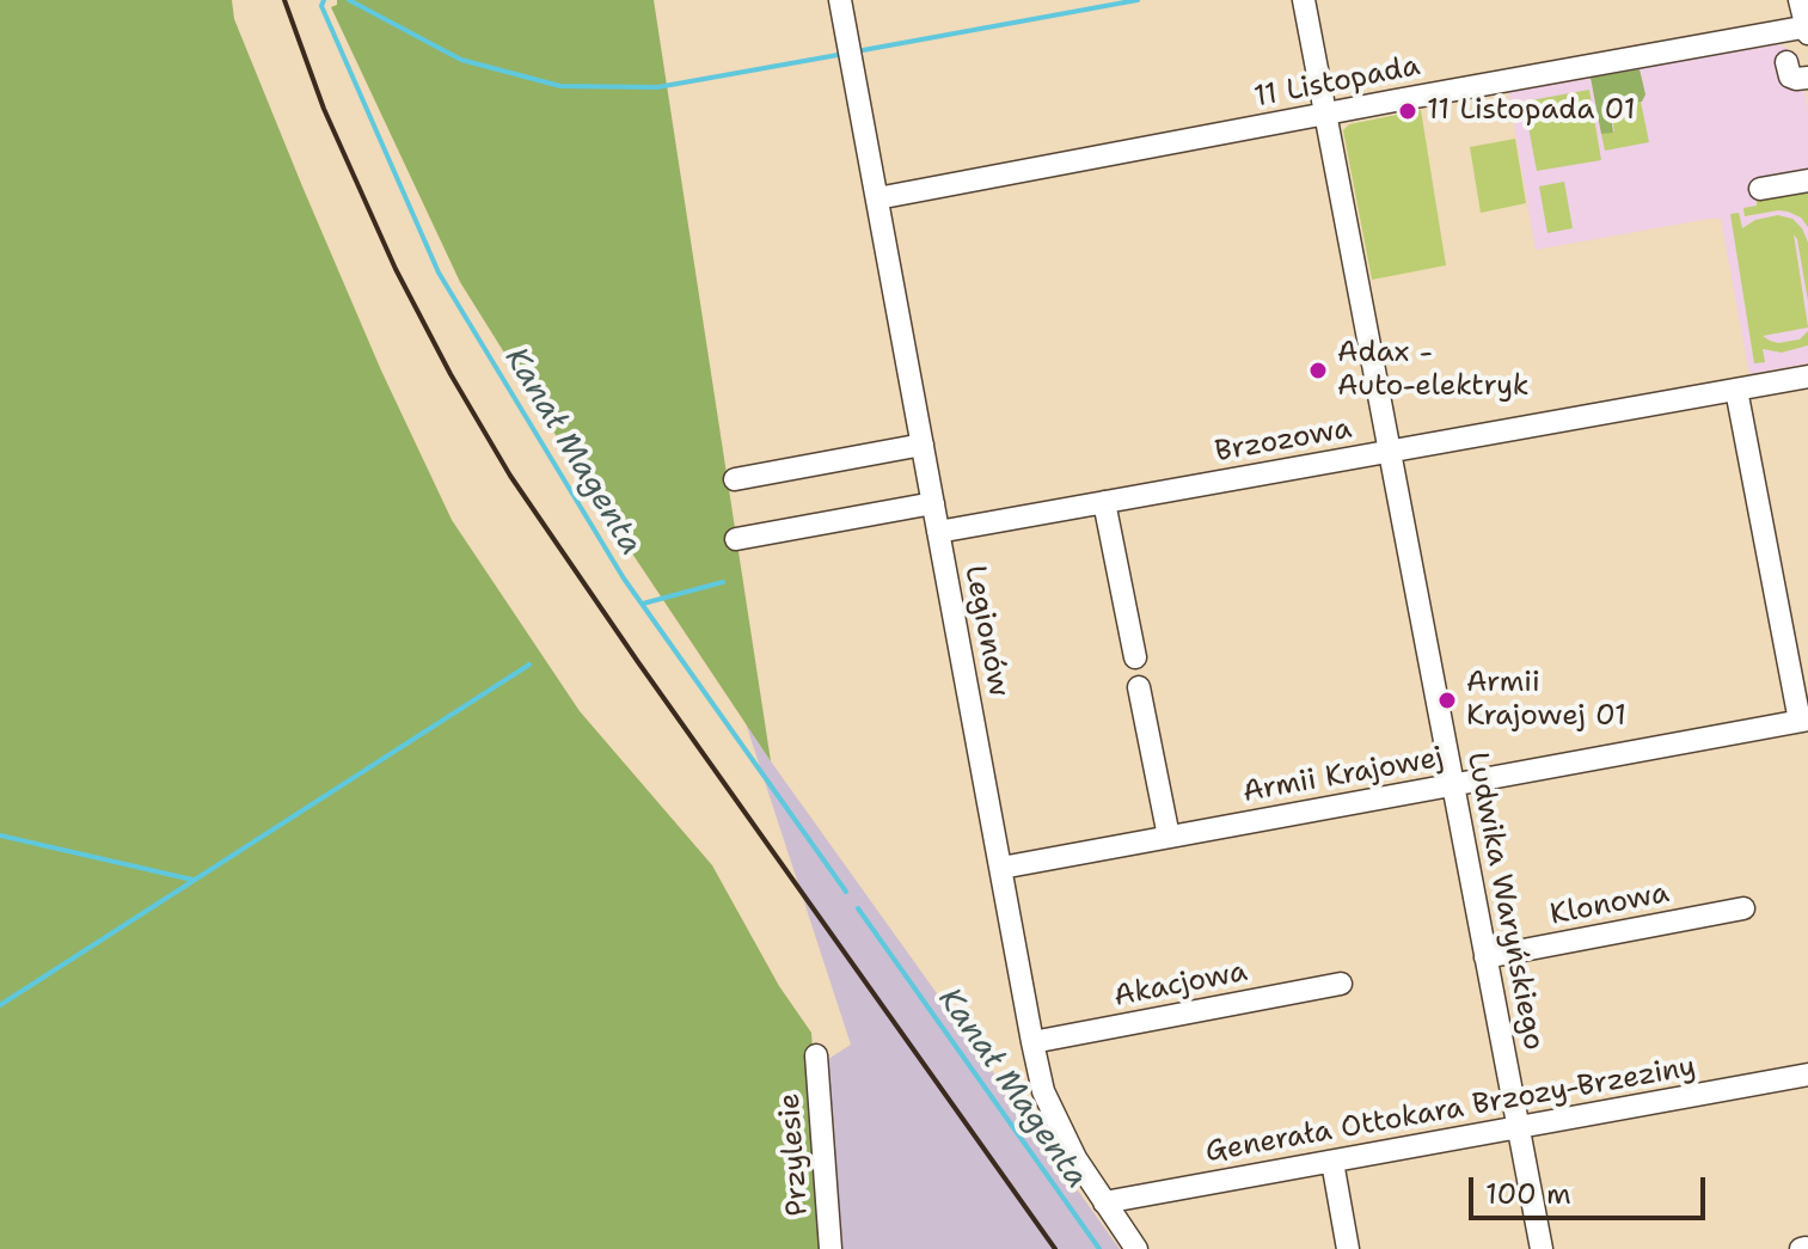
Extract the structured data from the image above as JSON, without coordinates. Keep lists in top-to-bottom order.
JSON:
{
  "streets": {
    "street": [
      "11 Listopada",
      "Brzozowa",
      "Legionów",
      "Armii Krajowej",
      "Ludwika Waryńskiego",
      "Klonowa",
      "Akacjowa",
      "Generała Ottokara Brzozy-Brzeziny",
      "Przylesie"
    ]
  },
  "crossings": [
    ["11 Listopada", "Legionów"],
    ["11 Listopada", "Ludwika Waryńskiego"],
    ["Brzozowa", "Legionów"],
    ["Brzozowa", "Ludwika Waryńskiego"],
    ["Legionów", "Armii Krajowej"],
    ["Legionów", "Akacjowa"],
    ["Legionów", "Generała Ottokara Brzozy-Brzeziny"],
    ["Armii Krajowej", "Ludwika Waryńskiego"],
    ["Ludwika Waryńskiego", "Klonowa"],
    ["Ludwika Waryńskiego", "Generała Ottokara Brzozy-Brzeziny"]
  ],
  "water": ["Kanał Magenta"],
  "places": ["11 Listopada 01", "Adax - Auto-elektryk", "Armii Krajowej 01"],
  "scale_bar": "100 m"
}
